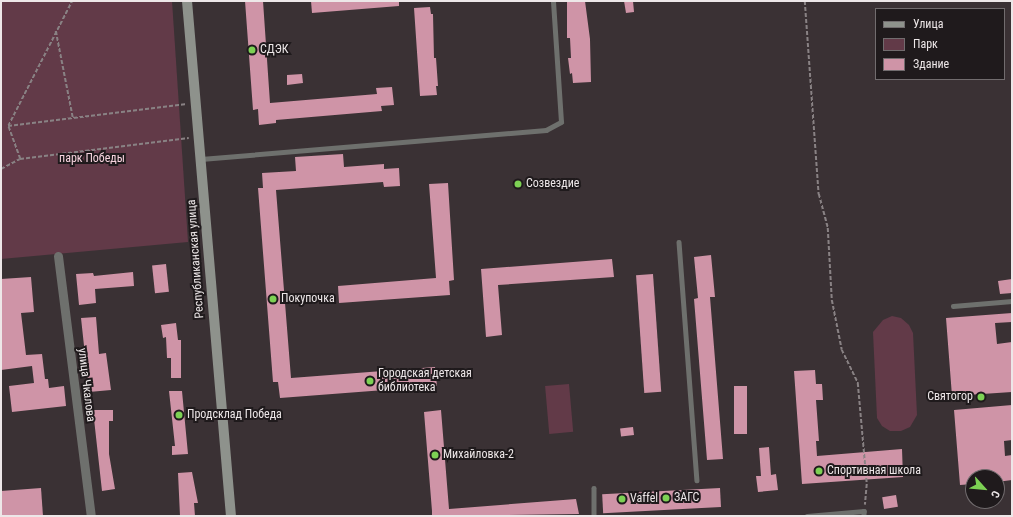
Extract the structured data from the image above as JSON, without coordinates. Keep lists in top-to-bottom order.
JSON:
{
  "streets": {
    "street": ["Республиканская улица", "улица Чкалова"]
  },
  "parks": ["парк Победы"],
  "places": [
    "СДЭК",
    "Созвездие",
    "Покупочка",
    "Городская детская библиотека",
    "Святогор",
    "Продсклад Победа",
    "Михайловка-2",
    "Спортивная школа",
    "ЗАГС",
    "Vaffel"
  ],
  "legend": ["Улица", "Парк", "Здание"],
  "north": "bottom right"
}
